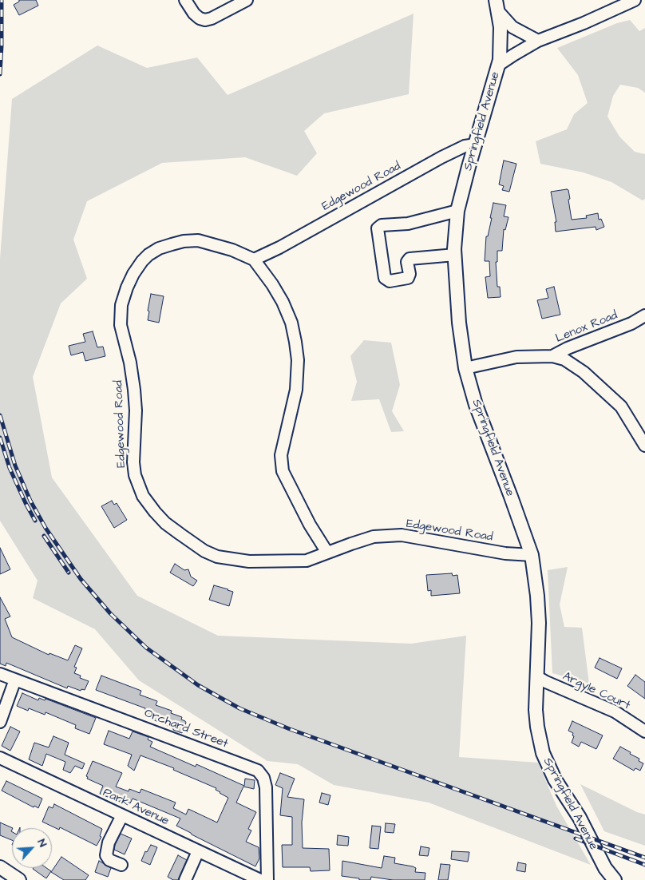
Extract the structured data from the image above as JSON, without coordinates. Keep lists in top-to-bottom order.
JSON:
{
  "streets": {
    "main road": ["Springfield Avenue"],
    "street": [
      "Edgewood Road",
      "Lenox Road",
      "Argyle Court",
      "Orchard Street",
      "Park Avenue"
    ]
  },
  "crossings": [
    ["Springfield Avenue", "Edgewood Road"],
    ["Springfield Avenue", "Lenox Road"],
    ["Springfield Avenue", "Argyle Court"]
  ],
  "north": "top right"
}
